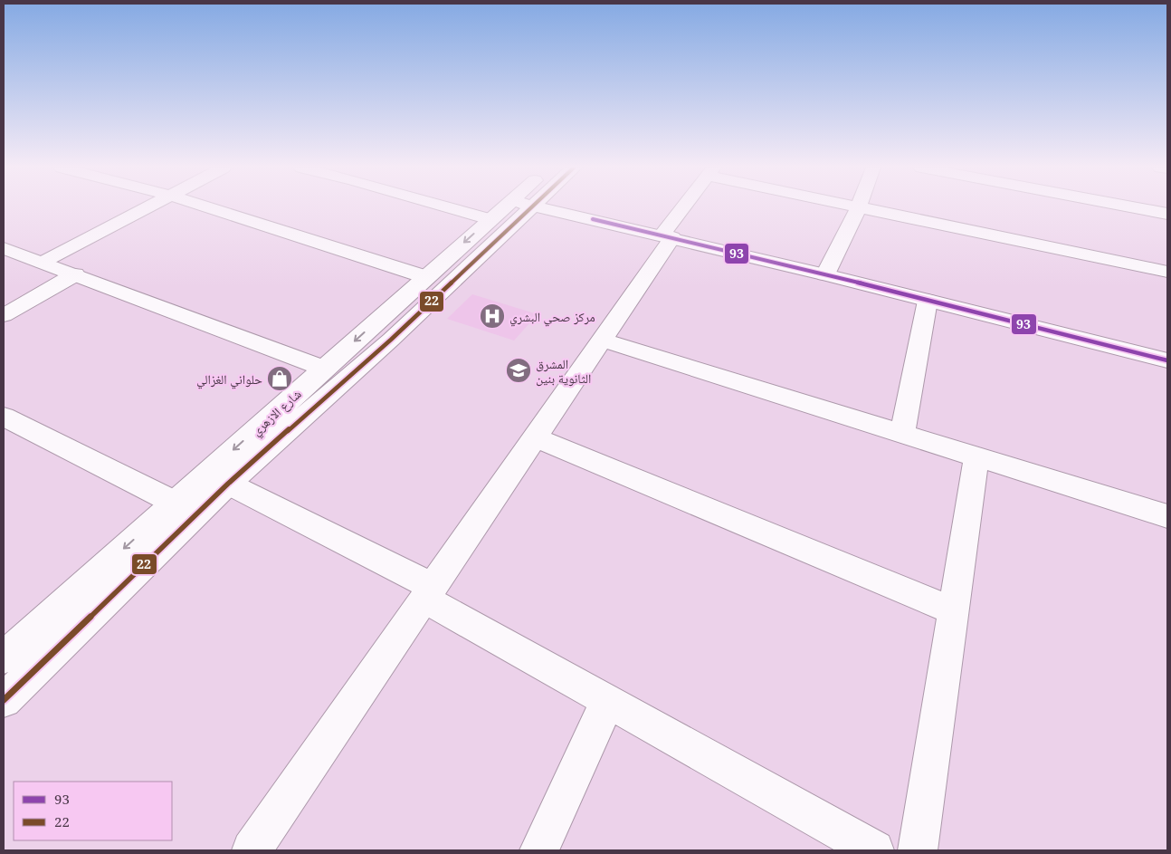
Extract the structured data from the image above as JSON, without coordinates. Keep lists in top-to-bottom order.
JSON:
{
  "streets": {
    "street": ["شارع الازهري"]
  },
  "places": {
    "hospital": ["مركز صحي البشري"],
    "school or university": ["المشرق الثانوية بنين"],
    "shop": ["حلواني الغزالي"]
  },
  "lines": ["transit line 22", "transit line 93"],
  "legend": ["93", "22"]
}
